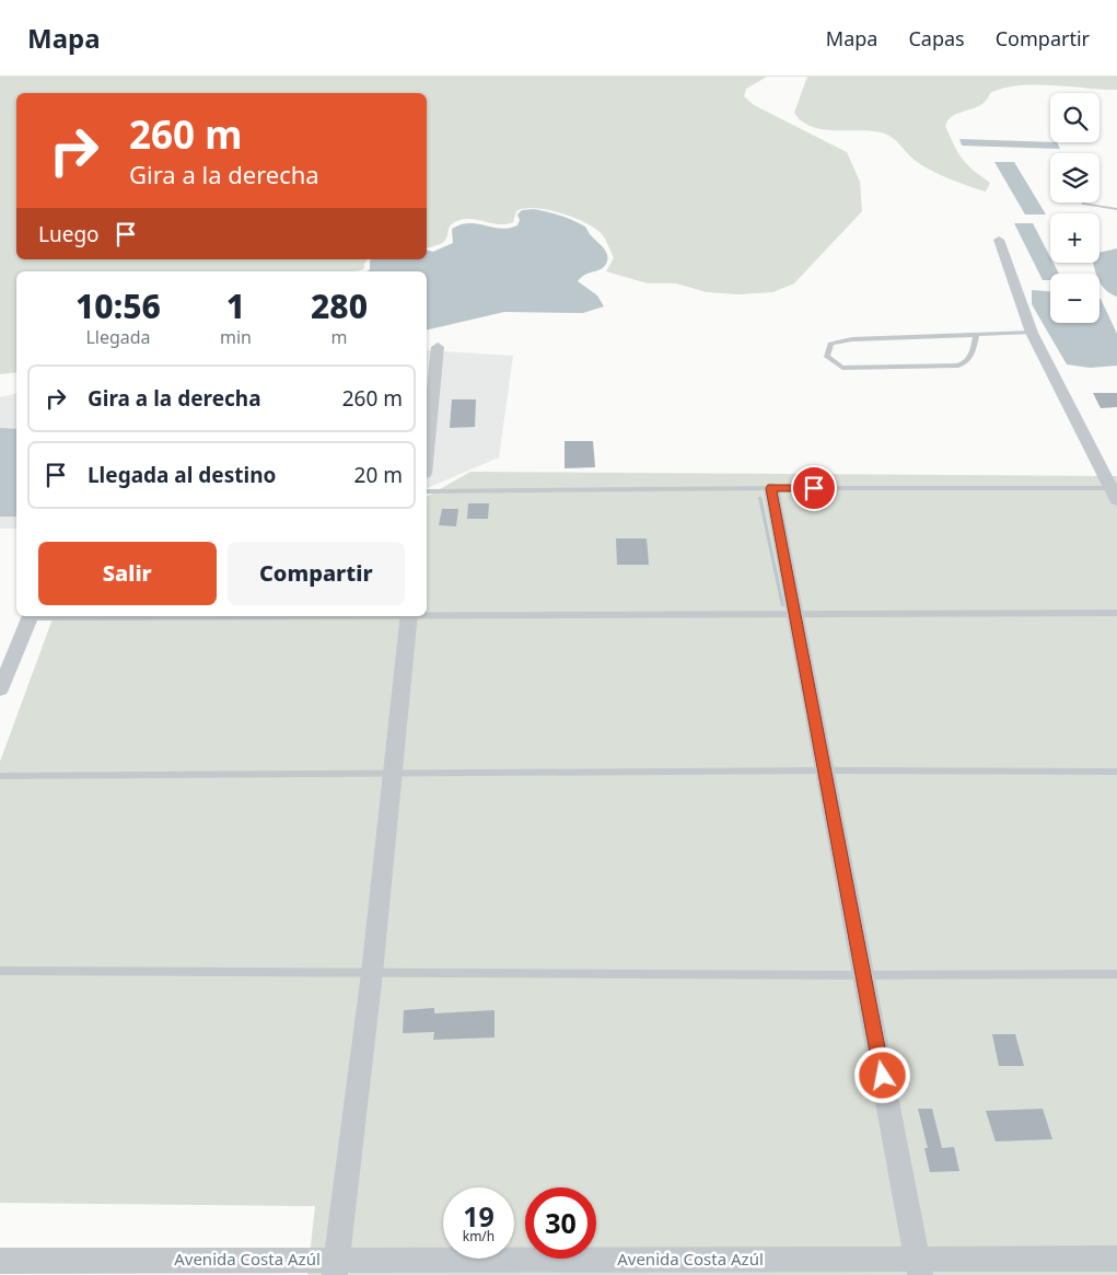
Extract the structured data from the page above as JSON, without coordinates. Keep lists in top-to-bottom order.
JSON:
{
  "streets": {
    "street": ["Avenida Costa Azúl"]
  },
  "page": {
    "header": "Mapa",
    "nav": ["Mapa", "Capas", "Compartir"],
    "map_buttons": ["+", "−"],
    "turn": ["260 m", "Gira a la derecha"],
    "then": "Luego",
    "eta": [
      "10:56",
      "Llegada",
      "1",
      "min",
      "280",
      "m"
    ],
    "list": [
      {
        "name": "Gira a la derecha",
        "value": "260 m"
      },
      {
        "name": "Llegada al destino",
        "value": "20 m"
      }
    ],
    "buttons": ["Salir", "Compartir"],
    "speed": "19 km/h",
    "limit": "30"
  }
}
